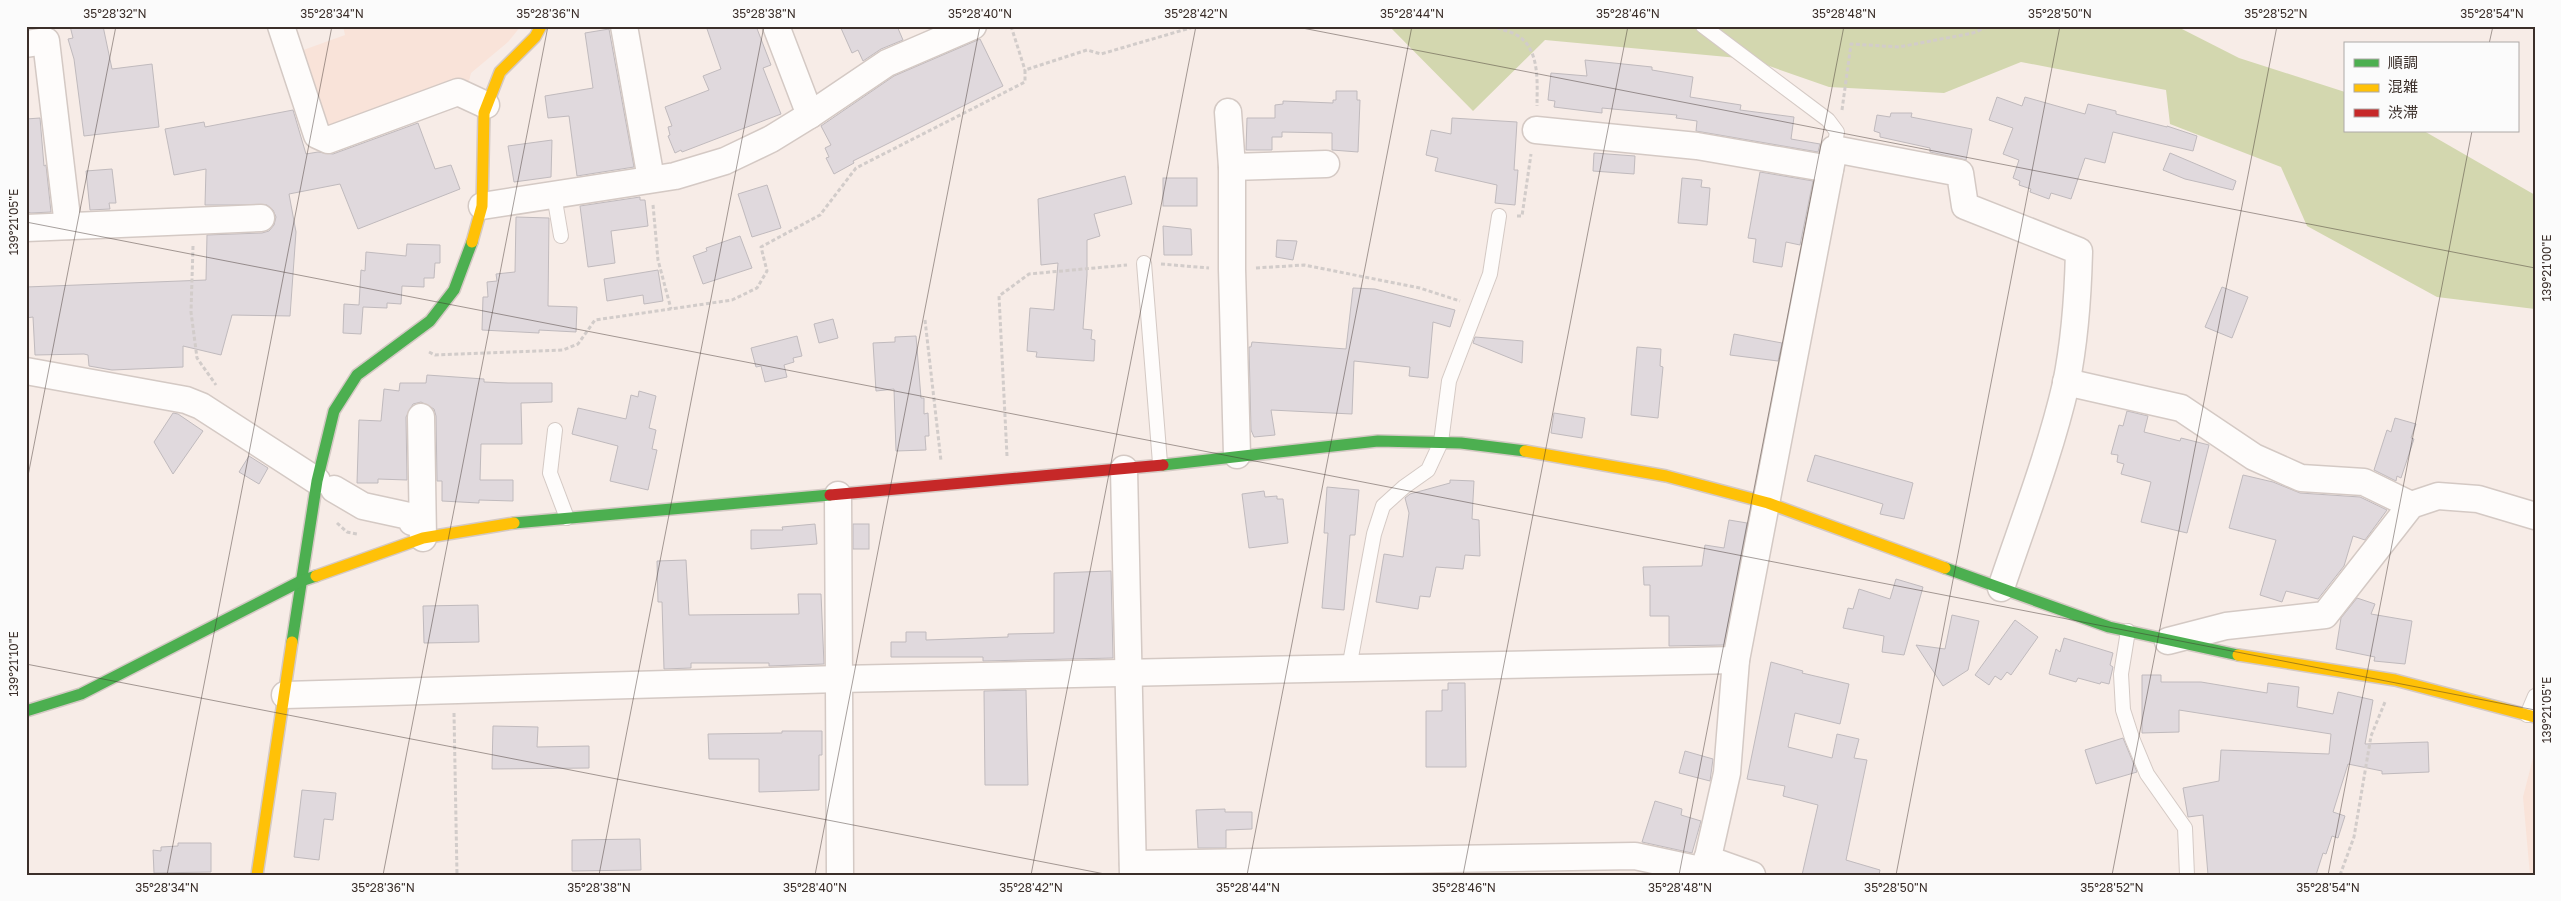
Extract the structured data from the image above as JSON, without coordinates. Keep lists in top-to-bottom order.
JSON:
{
  "legend": ["順調", "混雑", "渋滞"],
  "coordinates": [
    "35°28'32\"N",
    "35°28'34\"N",
    "35°28'36\"N",
    "35°28'38\"N",
    "35°28'40\"N",
    "35°28'42\"N",
    "35°28'44\"N",
    "35°28'46\"N",
    "35°28'48\"N",
    "35°28'50\"N",
    "35°28'52\"N",
    "35°28'54\"N",
    "139°21'05\"E",
    "139°21'00\"E",
    "139°21'10\"E"
  ]
}
